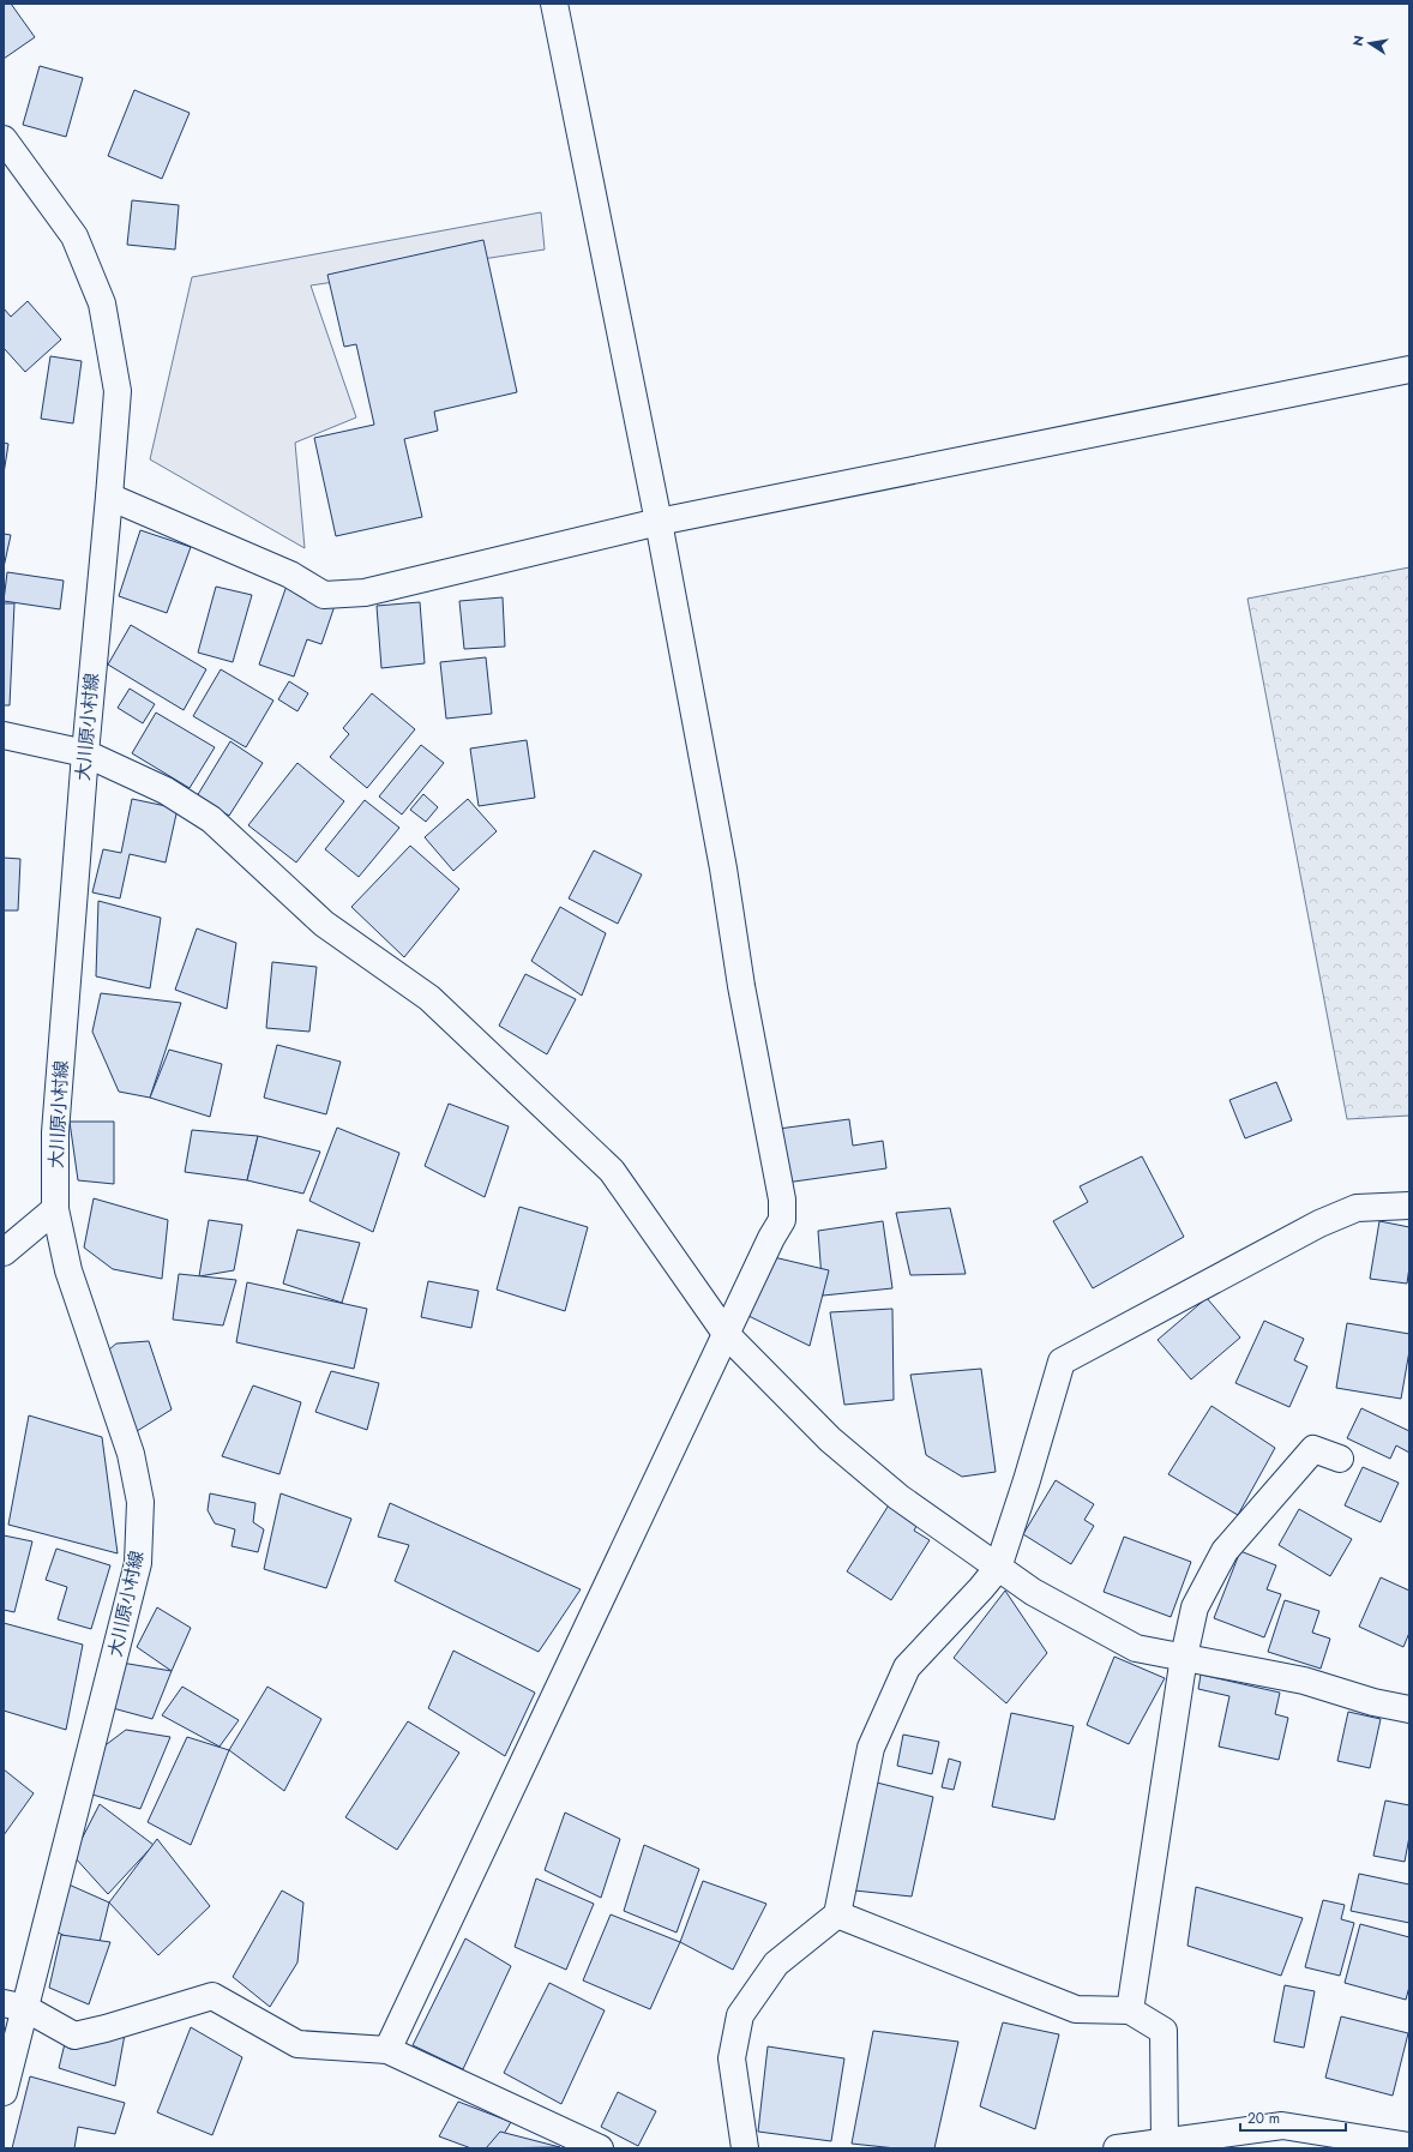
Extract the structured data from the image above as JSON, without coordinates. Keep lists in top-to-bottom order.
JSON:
{
  "streets": {
    "street": ["大川原小村線"]
  },
  "scale_bar": "20 m",
  "north": "left"
}
